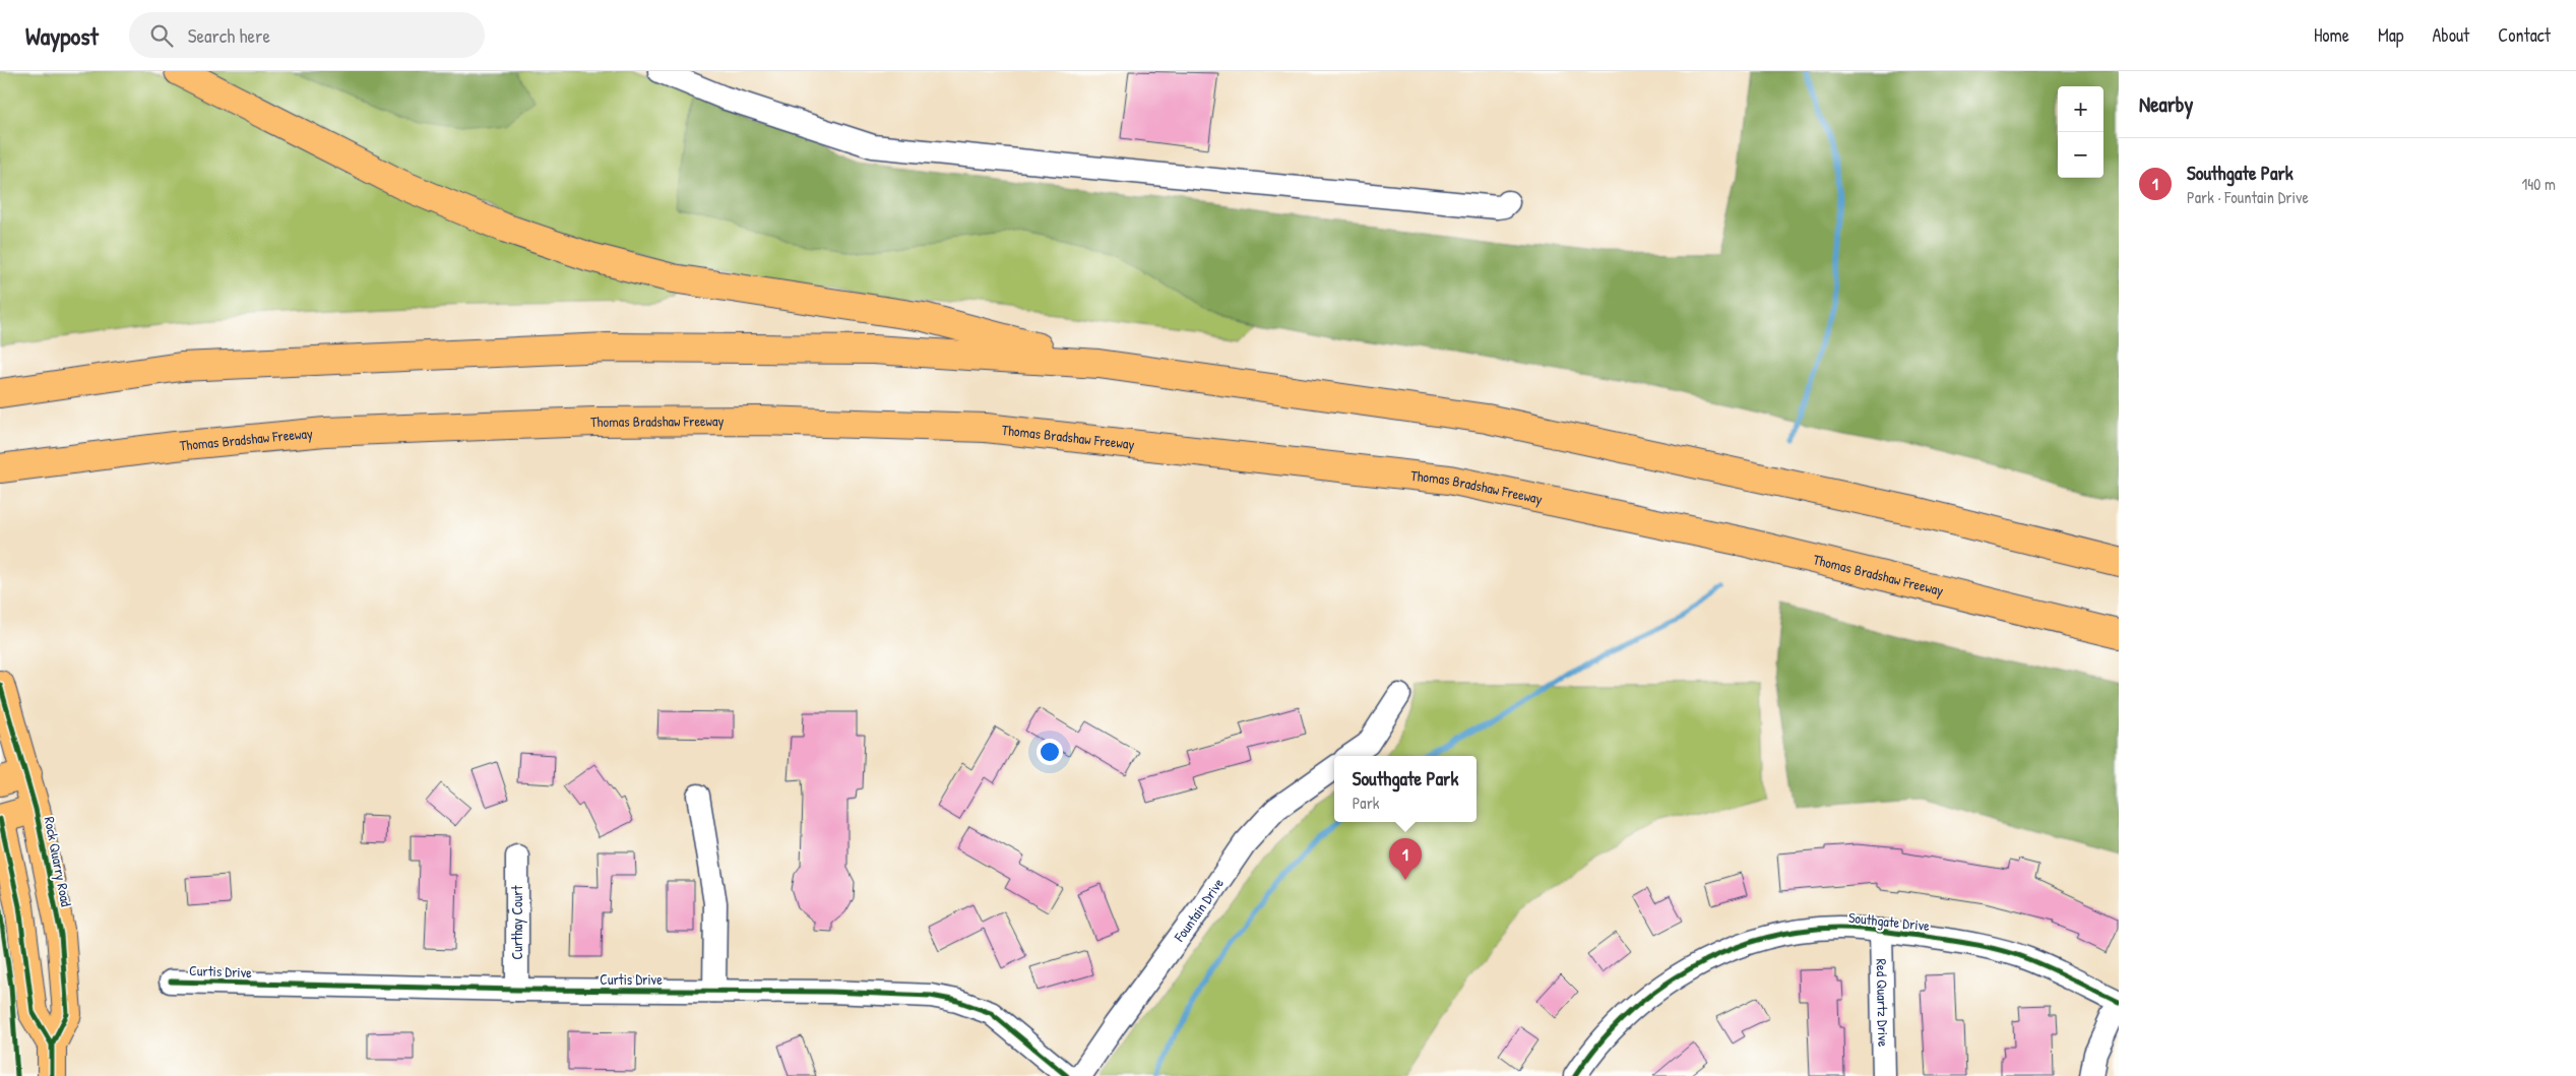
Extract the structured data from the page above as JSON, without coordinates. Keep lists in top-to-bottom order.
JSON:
{
  "streets": {
    "main road": ["Thomas Bradshaw Freeway", "Rock Quarry Road"],
    "street": [
      "Fountain Drive",
      "Southgate Drive",
      "Curthay Court",
      "Curtis Drive",
      "Red Quartz Drive"
    ]
  },
  "crossings": [
    ["Southgate Drive", "Red Quartz Drive"],
    ["Curthay Court", "Curtis Drive"]
  ],
  "page": {
    "header": "Waypost",
    "search": "Search here",
    "nav": [
      "Home",
      "Map",
      "About",
      "Contact"
    ],
    "heading": "Nearby",
    "map_buttons": ["+", "−"],
    "list": [
      {
        "mark": "1",
        "name": "Southgate Park",
        "note": "Park · Fountain Drive",
        "value": "140 m"
      }
    ],
    "popup": ["Southgate Park", "Park"],
    "pins": "1"
  }
}
